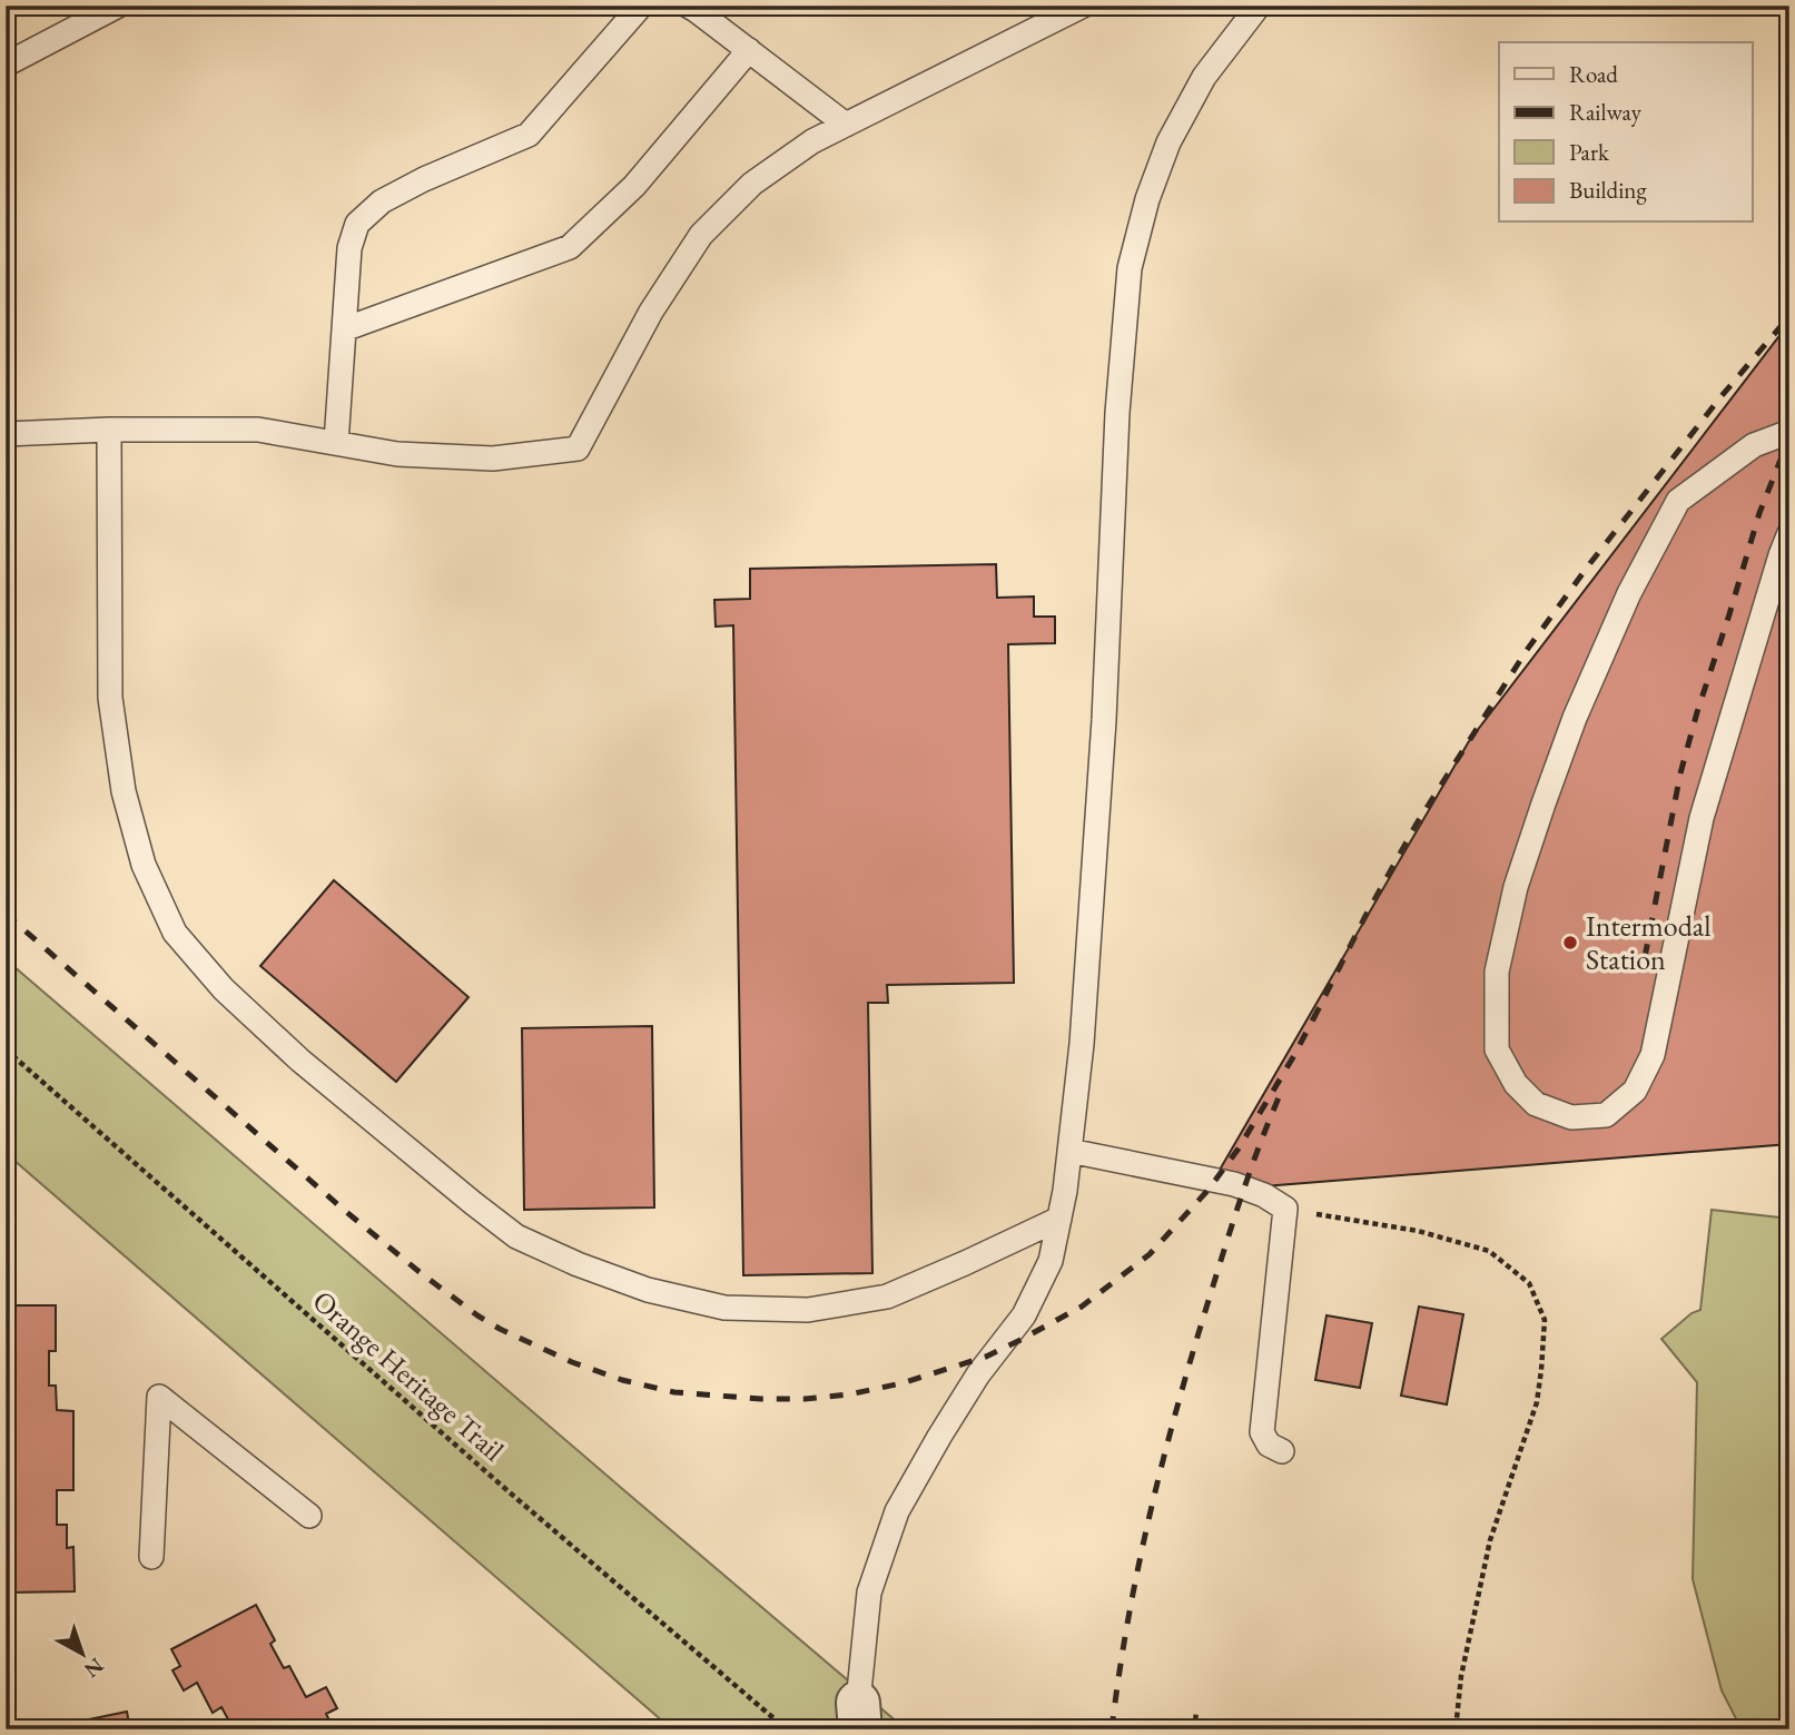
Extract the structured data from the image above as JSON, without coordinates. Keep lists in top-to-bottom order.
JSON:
{
  "streets": {
    "path": ["Orange Heritage Trail"]
  },
  "places": ["Intermodal Station"],
  "legend": [
    "Road",
    "Railway",
    "Park",
    "Building"
  ],
  "north": "bottom right"
}
